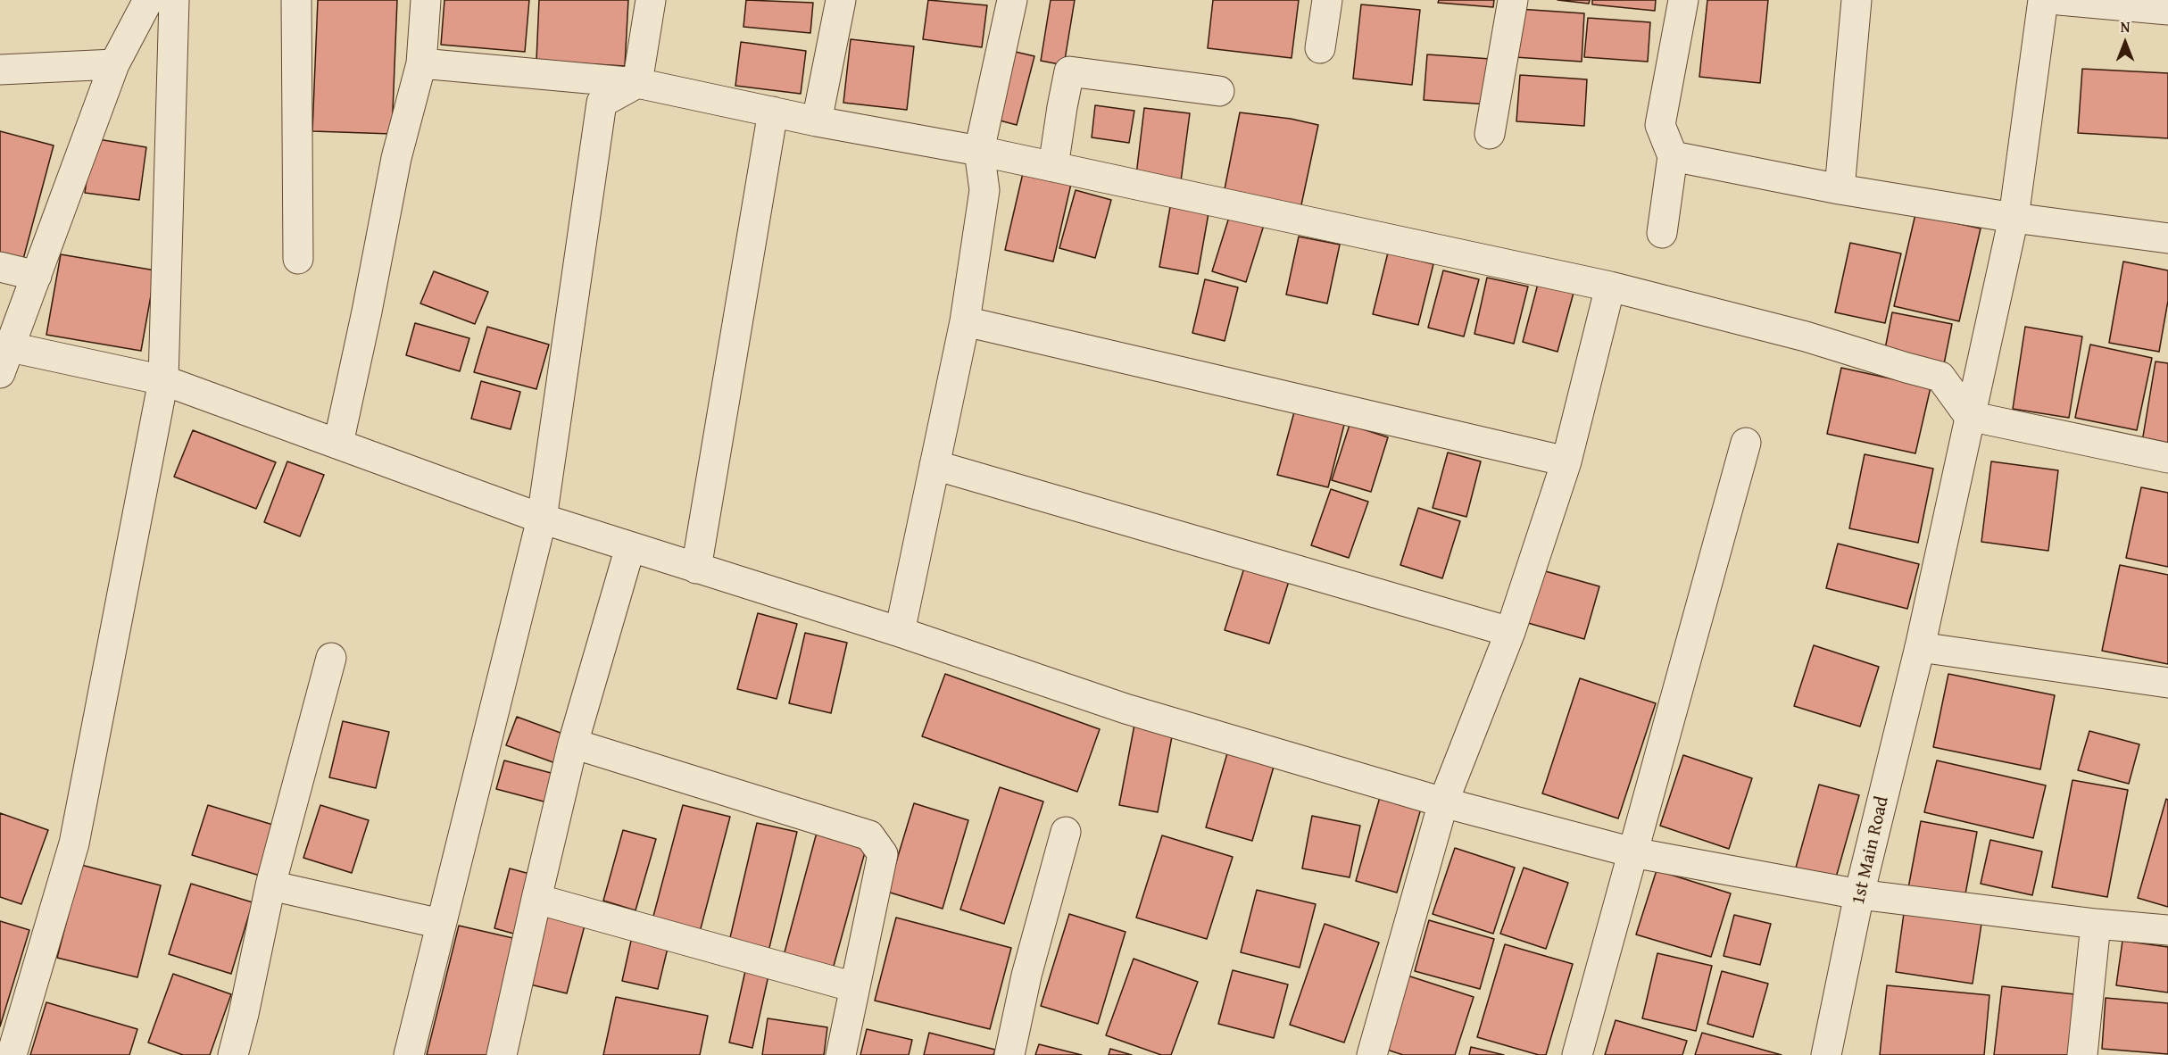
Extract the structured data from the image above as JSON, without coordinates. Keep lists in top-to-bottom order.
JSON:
{
  "streets": {
    "street": ["1st Main Road"]
  },
  "north": "top"
}
